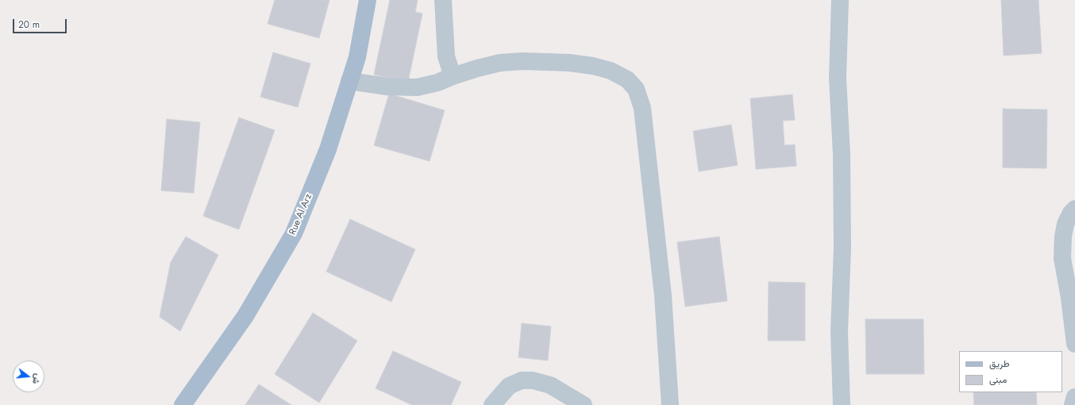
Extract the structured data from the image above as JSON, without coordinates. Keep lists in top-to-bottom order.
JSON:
{
  "streets": {
    "main road": ["Rue Al Arz"]
  },
  "legend": ["طريق", "مبنى"],
  "scale_bar": "20 m",
  "north": "right"
}
